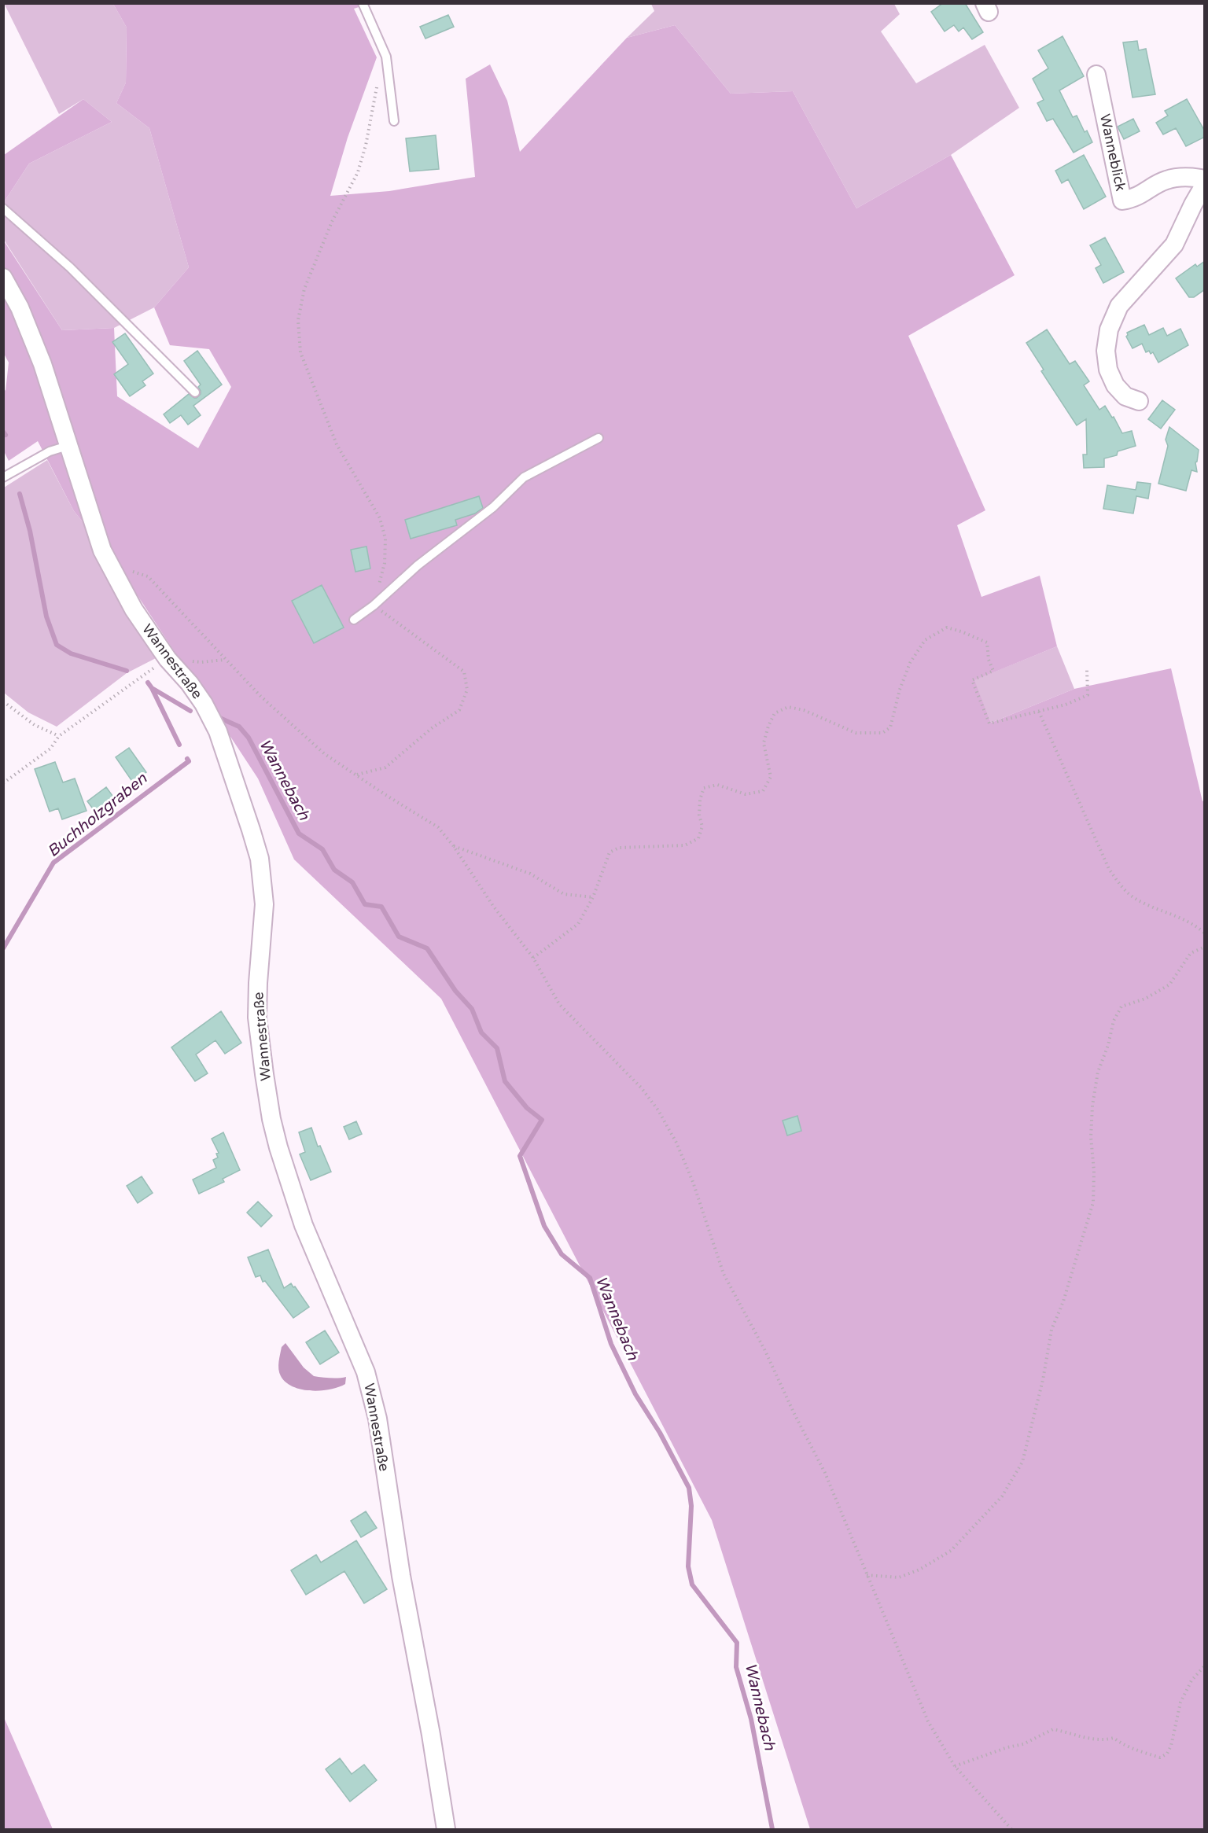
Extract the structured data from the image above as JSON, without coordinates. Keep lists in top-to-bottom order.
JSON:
{
  "streets": {
    "street": ["Wanneblick", "Wannestraße"]
  },
  "water": ["Wannebach", "Buchholzgraben"]
}
